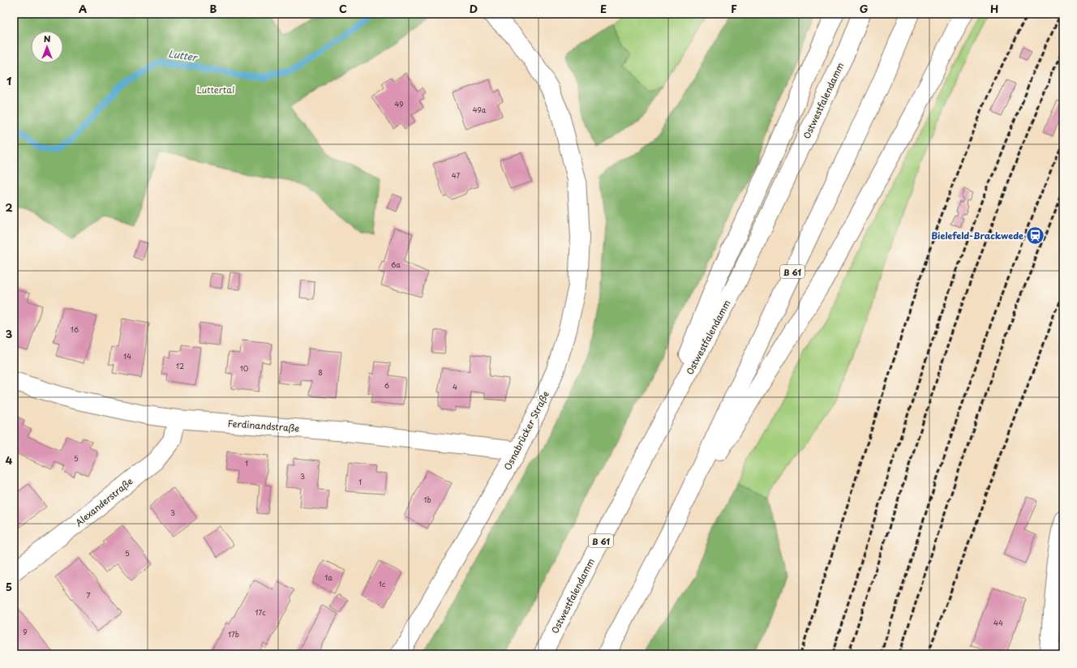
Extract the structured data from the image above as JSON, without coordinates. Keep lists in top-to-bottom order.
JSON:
{
  "streets": {
    "main road": [
      "Ostwestfalendamm",
      "B 61",
      "Ferdinandstraße",
      "Osnabrücker Straße",
      "Alexanderstraße"
    ]
  },
  "crossings": [
    ["Ostwestfalendamm", "B 61"],
    ["Ferdinandstraße", "Osnabrücker Straße"],
    ["Ferdinandstraße", "Alexanderstraße"]
  ],
  "water": ["Lutter"],
  "parks": ["Luttertal"],
  "places": {
    "station": ["Bielefeld-Brackwede"]
  },
  "house_numbers": [
    "49",
    "49a",
    "47",
    "6a",
    "16",
    "14",
    "12",
    "10",
    "8",
    "6",
    "4",
    "5",
    "1",
    "3",
    "1",
    "1b",
    "3",
    "5",
    "1a",
    "1c",
    "7",
    "17c",
    "44",
    "9",
    "17b"
  ],
  "north": "top",
  "grid": {
    "columns": [
      "A",
      "B",
      "C",
      "D",
      "E",
      "F",
      "G",
      "H"
    ],
    "rows": [
      "1",
      "2",
      "3",
      "4",
      "5"
    ]
  }
}
